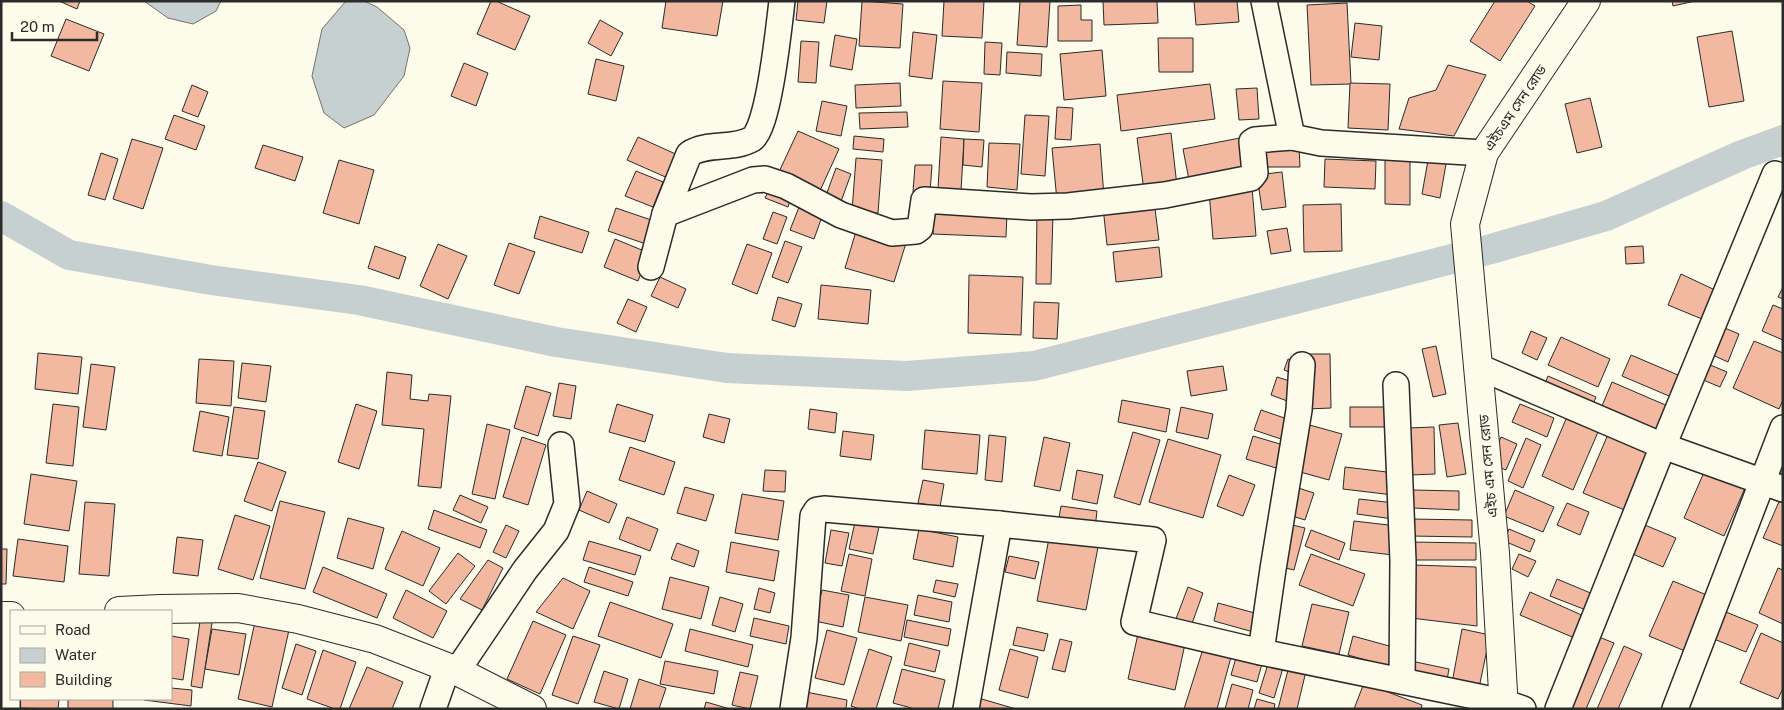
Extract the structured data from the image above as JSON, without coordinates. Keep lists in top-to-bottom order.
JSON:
{
  "streets": {
    "main road": ["এইচএম সেন রোড", "এইচ এম সেন রোড"]
  },
  "crossings": [
    ["এইচএম সেন রোড", "এইচ এম সেন রোড"]
  ],
  "legend": ["Road", "Water", "Building"],
  "scale_bar": "20 m"
}
